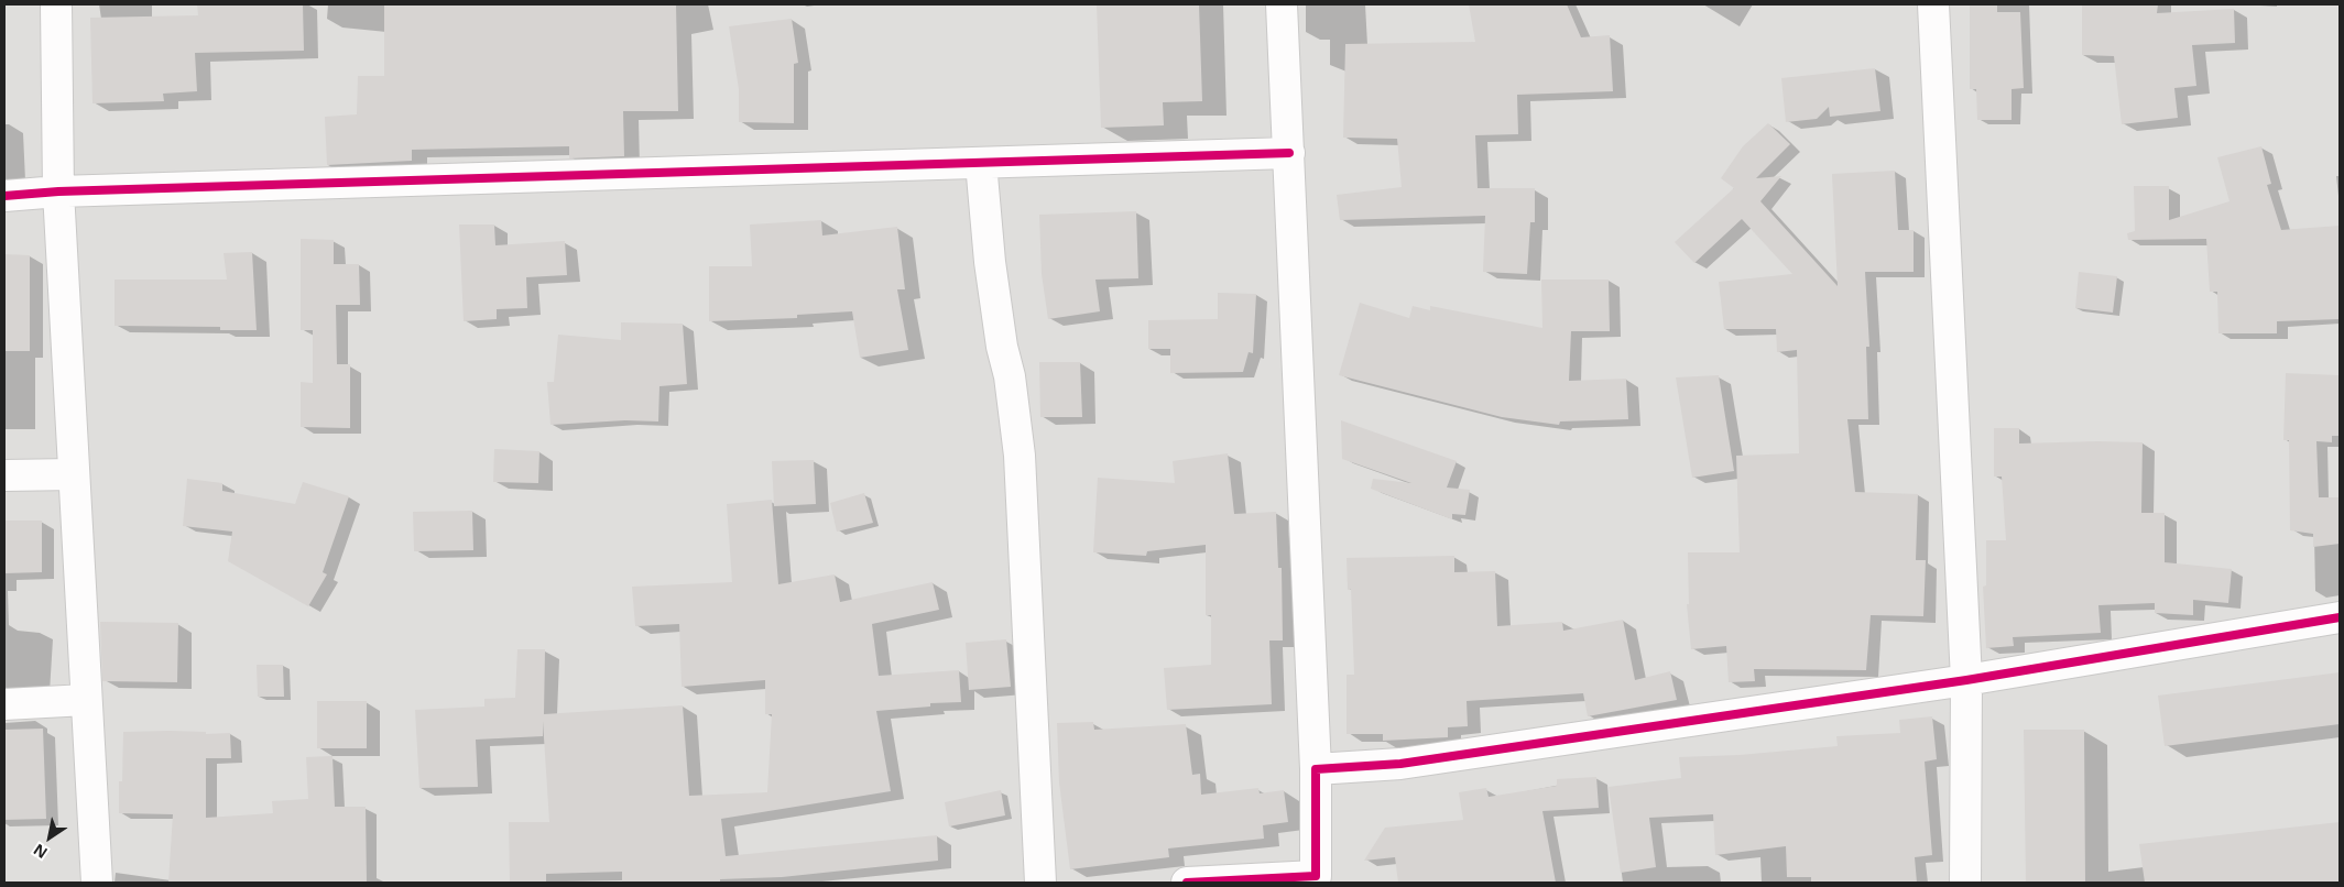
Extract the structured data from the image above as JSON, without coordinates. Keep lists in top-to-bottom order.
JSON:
{
  "north": "bottom left"
}
